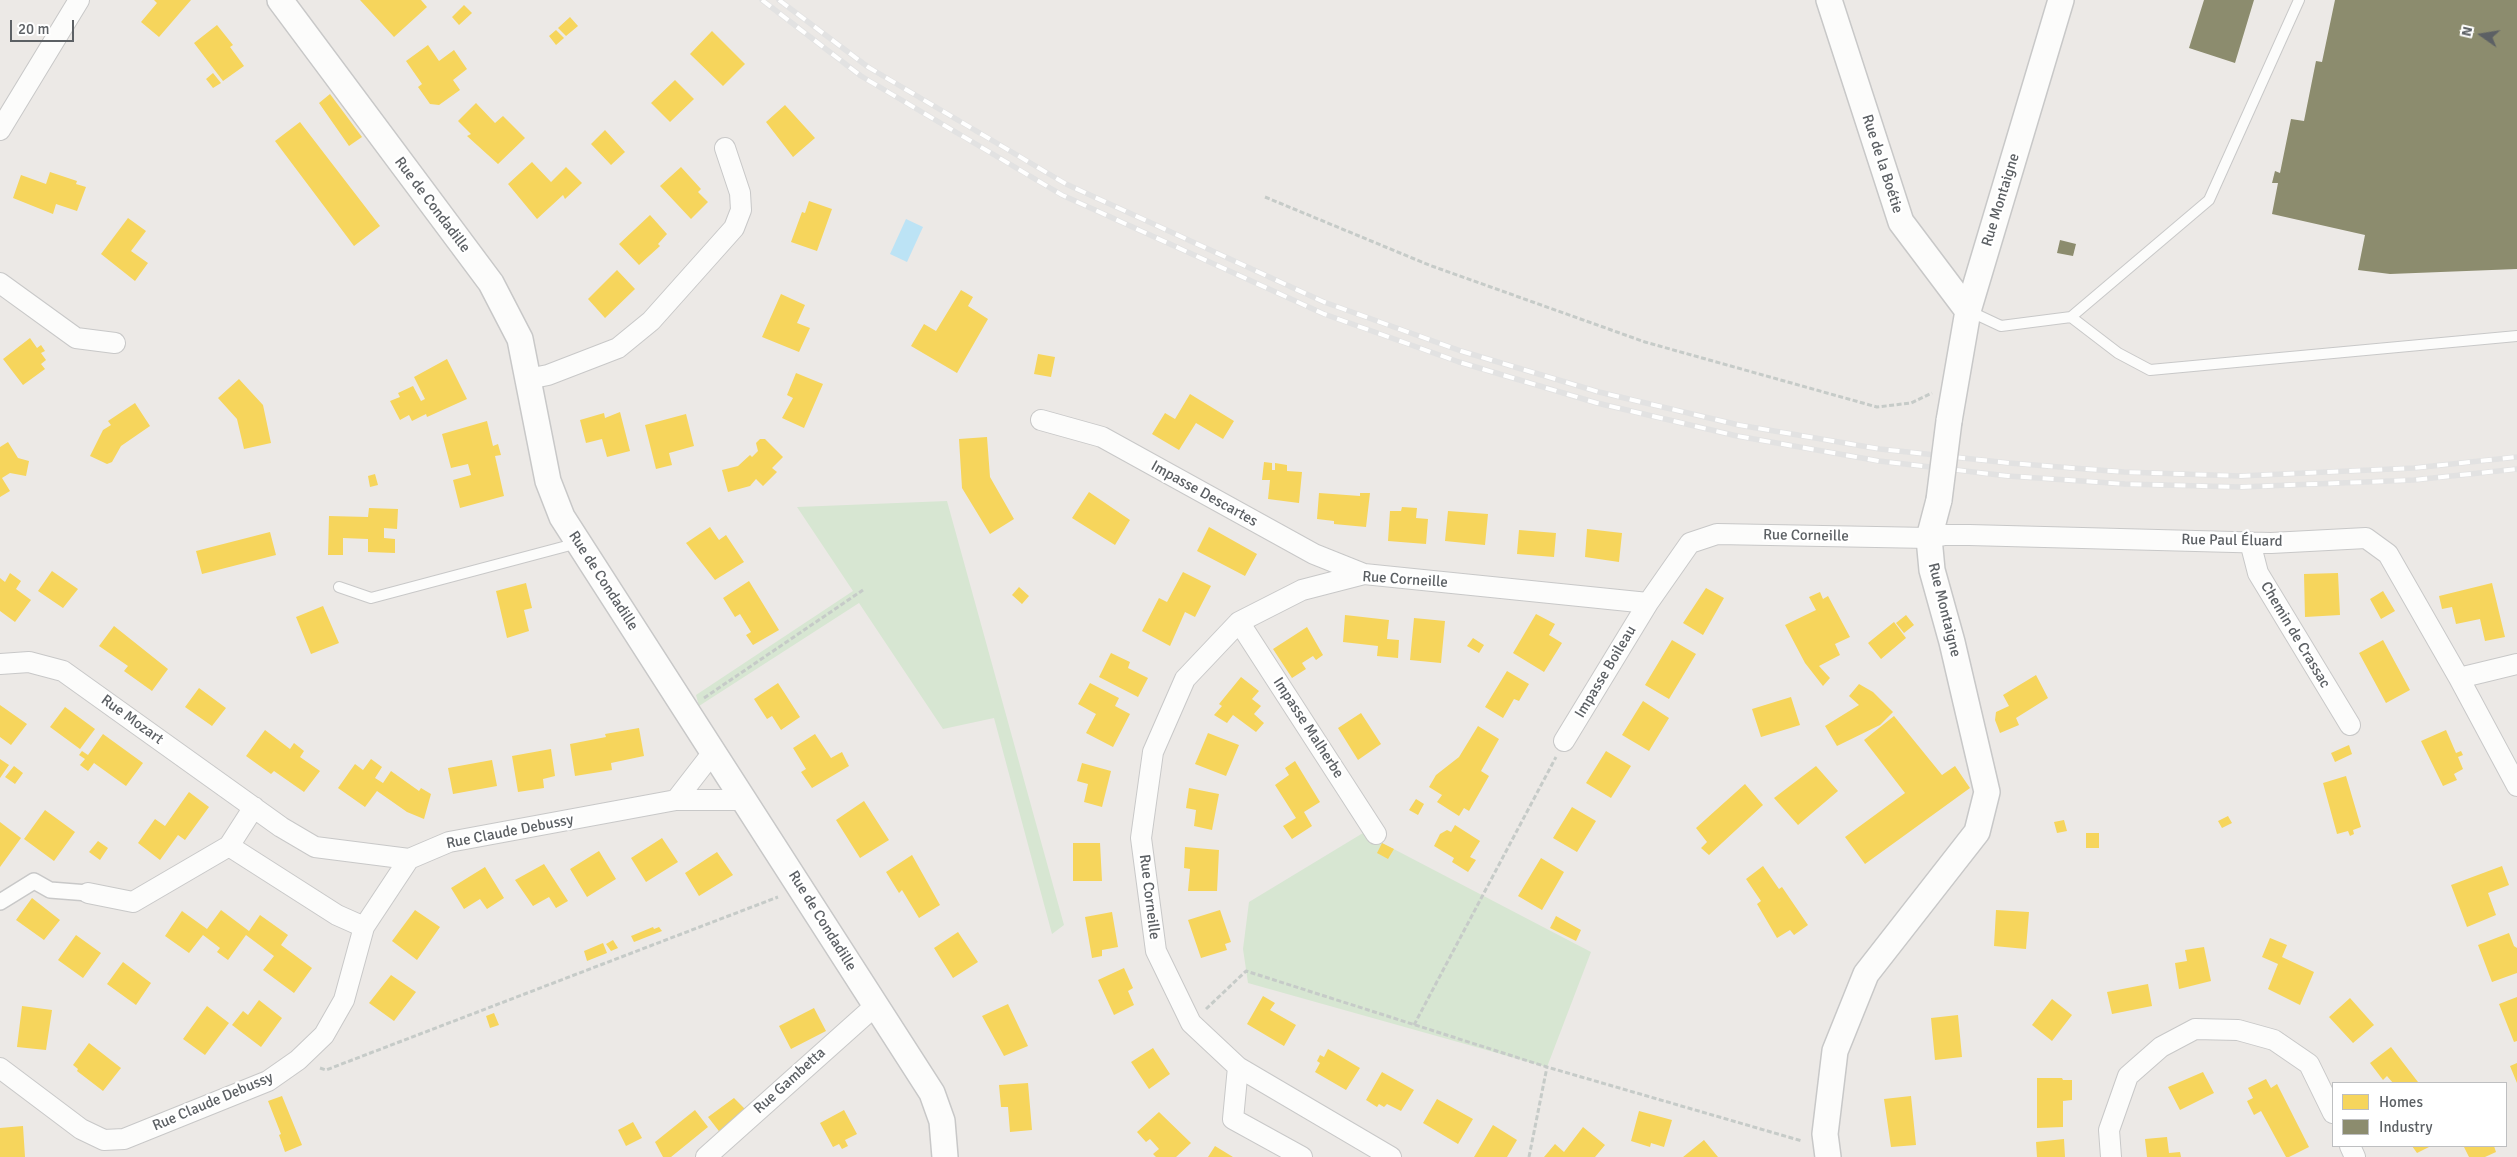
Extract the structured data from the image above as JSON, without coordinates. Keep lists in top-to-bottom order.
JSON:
{
  "streets": {
    "street": [
      "Rue de la Boétie",
      "Rue Montaigne",
      "Rue de Condadille",
      "Impasse Descartes",
      "Rue Corneille",
      "Rue Paul Éluard",
      "Chemin de Crassac",
      "Impasse Boileau",
      "Rue Mozart",
      "Impasse Malherbe",
      "Rue Claude Debussy",
      "Rue Gambetta"
    ]
  },
  "crossings": [
    ["Rue de la Boétie", "Rue Montaigne"],
    ["Rue Montaigne", "Rue Corneille"],
    ["Rue Montaigne", "Rue Paul Éluard"],
    ["Rue de Condadille", "Rue Claude Debussy"],
    ["Rue de Condadille", "Rue Gambetta"],
    ["Impasse Descartes", "Rue Corneille"],
    ["Rue Corneille", "Rue Paul Éluard"],
    ["Rue Corneille", "Impasse Boileau"],
    ["Rue Corneille", "Impasse Malherbe"],
    ["Rue Paul Éluard", "Chemin de Crassac"],
    ["Rue Mozart", "Rue Claude Debussy"]
  ],
  "legend": ["Homes", "Industry"],
  "scale_bar": "20 m",
  "north": "left"
}
